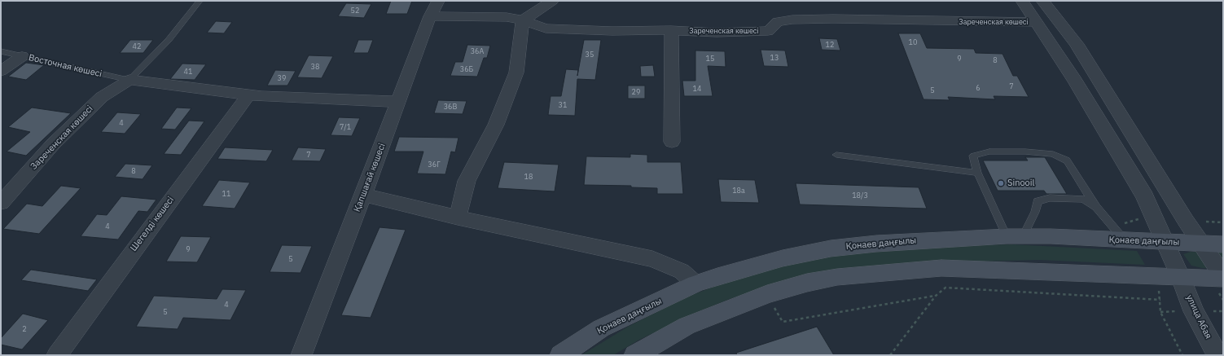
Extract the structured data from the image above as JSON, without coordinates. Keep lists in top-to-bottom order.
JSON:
{
  "streets": {
    "main road": ["Қонаев даңғылы"],
    "street": [
      "Зареченская көшесі",
      "Қапшағай көшесі",
      "Шегелді көшесі",
      "улица Абая"
    ],
    "lane": ["Восточная көшесі"]
  },
  "crossings": [
    ["Зареченская көшесі", "Восточная көшесі"],
    ["Зареченская көшесі", "Қапшағай көшесі"],
    ["Зареченская көшесі", "улица Абая"],
    ["Қонаев даңғылы", "улица Абая"]
  ],
  "places": ["Sinooil"],
  "house_numbers": [
    "52",
    "10",
    "12",
    "42",
    "36А",
    "35",
    "13",
    "15",
    "9",
    "8",
    "38",
    "36Б",
    "41",
    "39",
    "7",
    "6",
    "14",
    "5",
    "29",
    "31",
    "36В",
    "4",
    "7/1",
    "7",
    "36Г",
    "8",
    "18",
    "18а",
    "11",
    "18/3",
    "4",
    "9",
    "5",
    "4",
    "5",
    "2"
  ]
}
